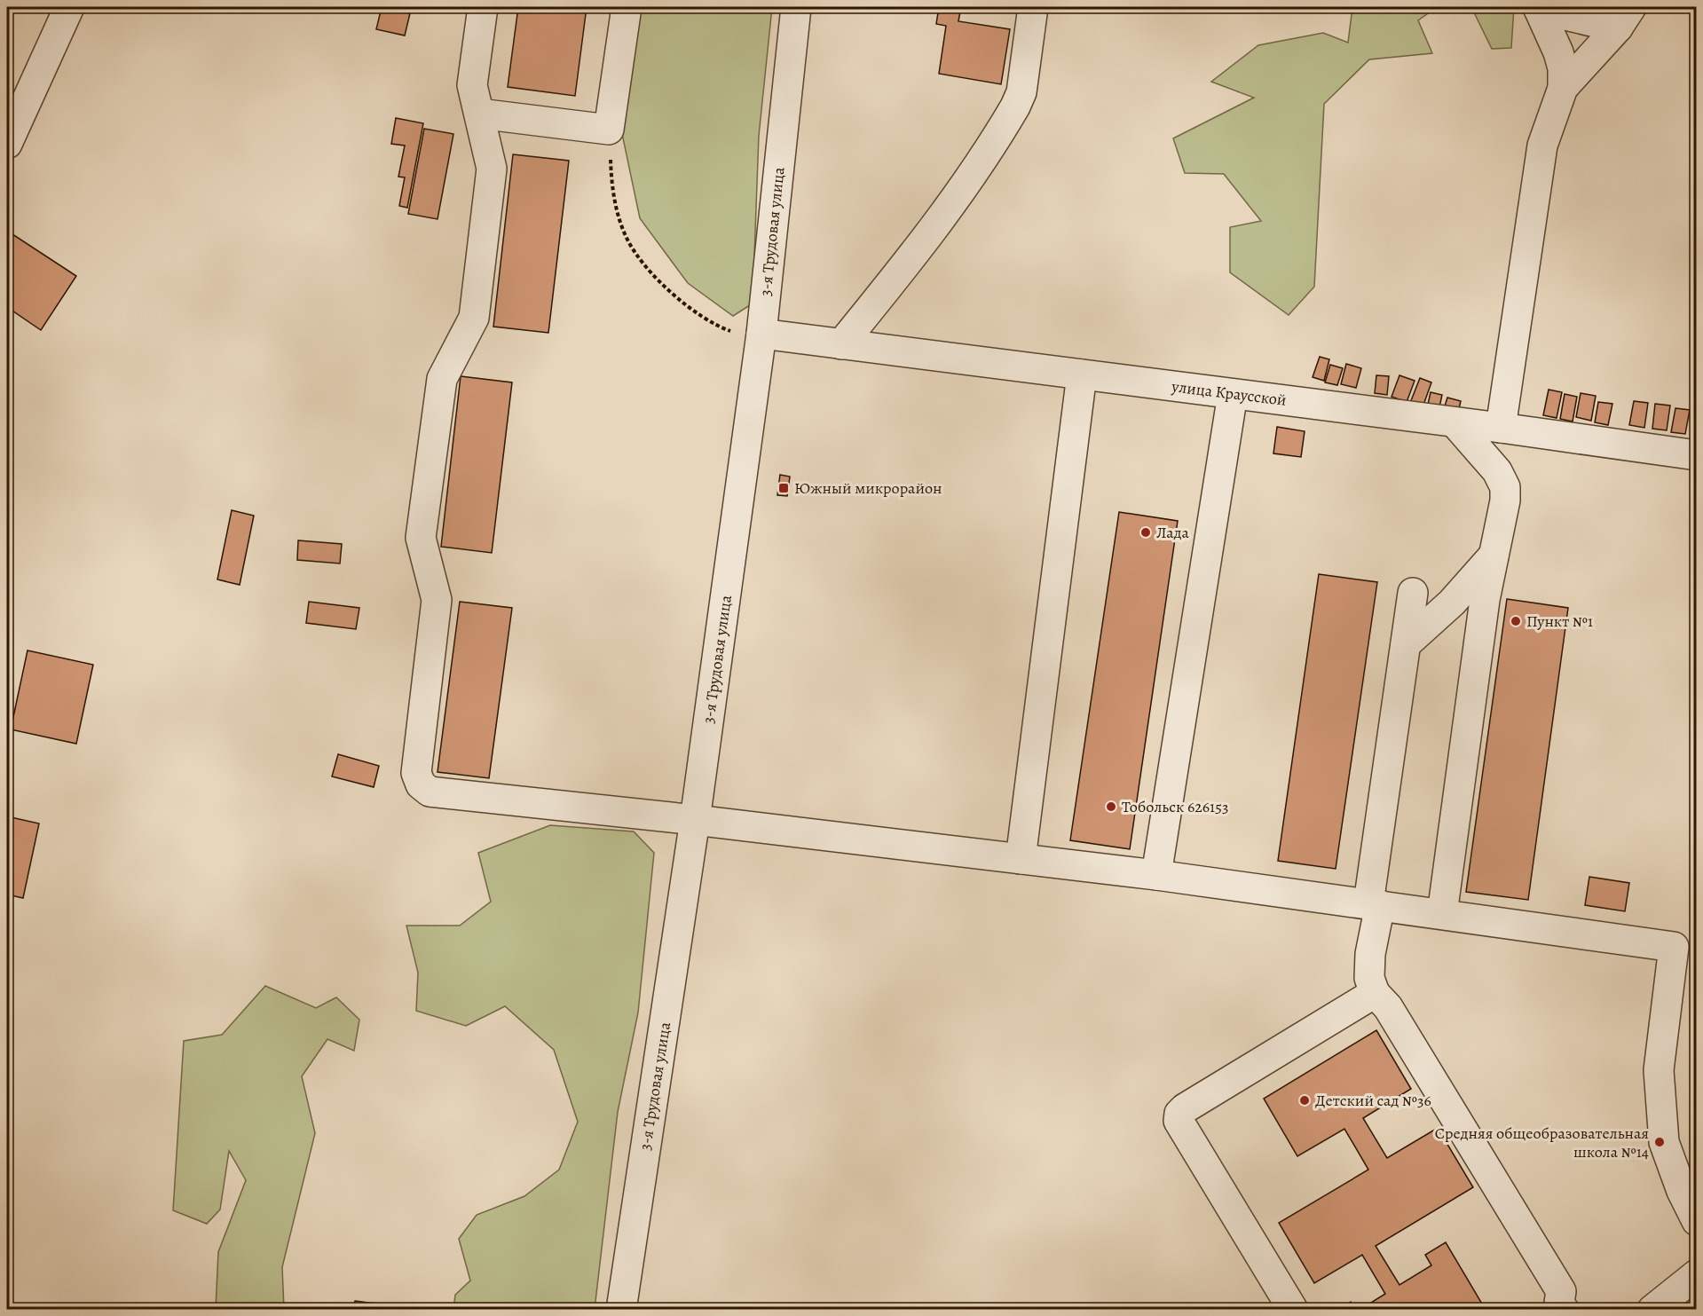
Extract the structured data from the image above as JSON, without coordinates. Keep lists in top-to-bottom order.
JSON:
{
  "streets": {
    "street": ["3-я Трудовая улица", "улица Краусской"]
  },
  "crossings": [
    ["3-я Трудовая улица", "улица Краусской"]
  ],
  "places": {
    "transit": ["Южный микрорайон"],
    "other": [
      "Лада",
      "Пункт №1",
      "Тобольск 626153",
      "Детский сад №36",
      "Средняя общеобразовательная школа №14"
    ]
  }
}
